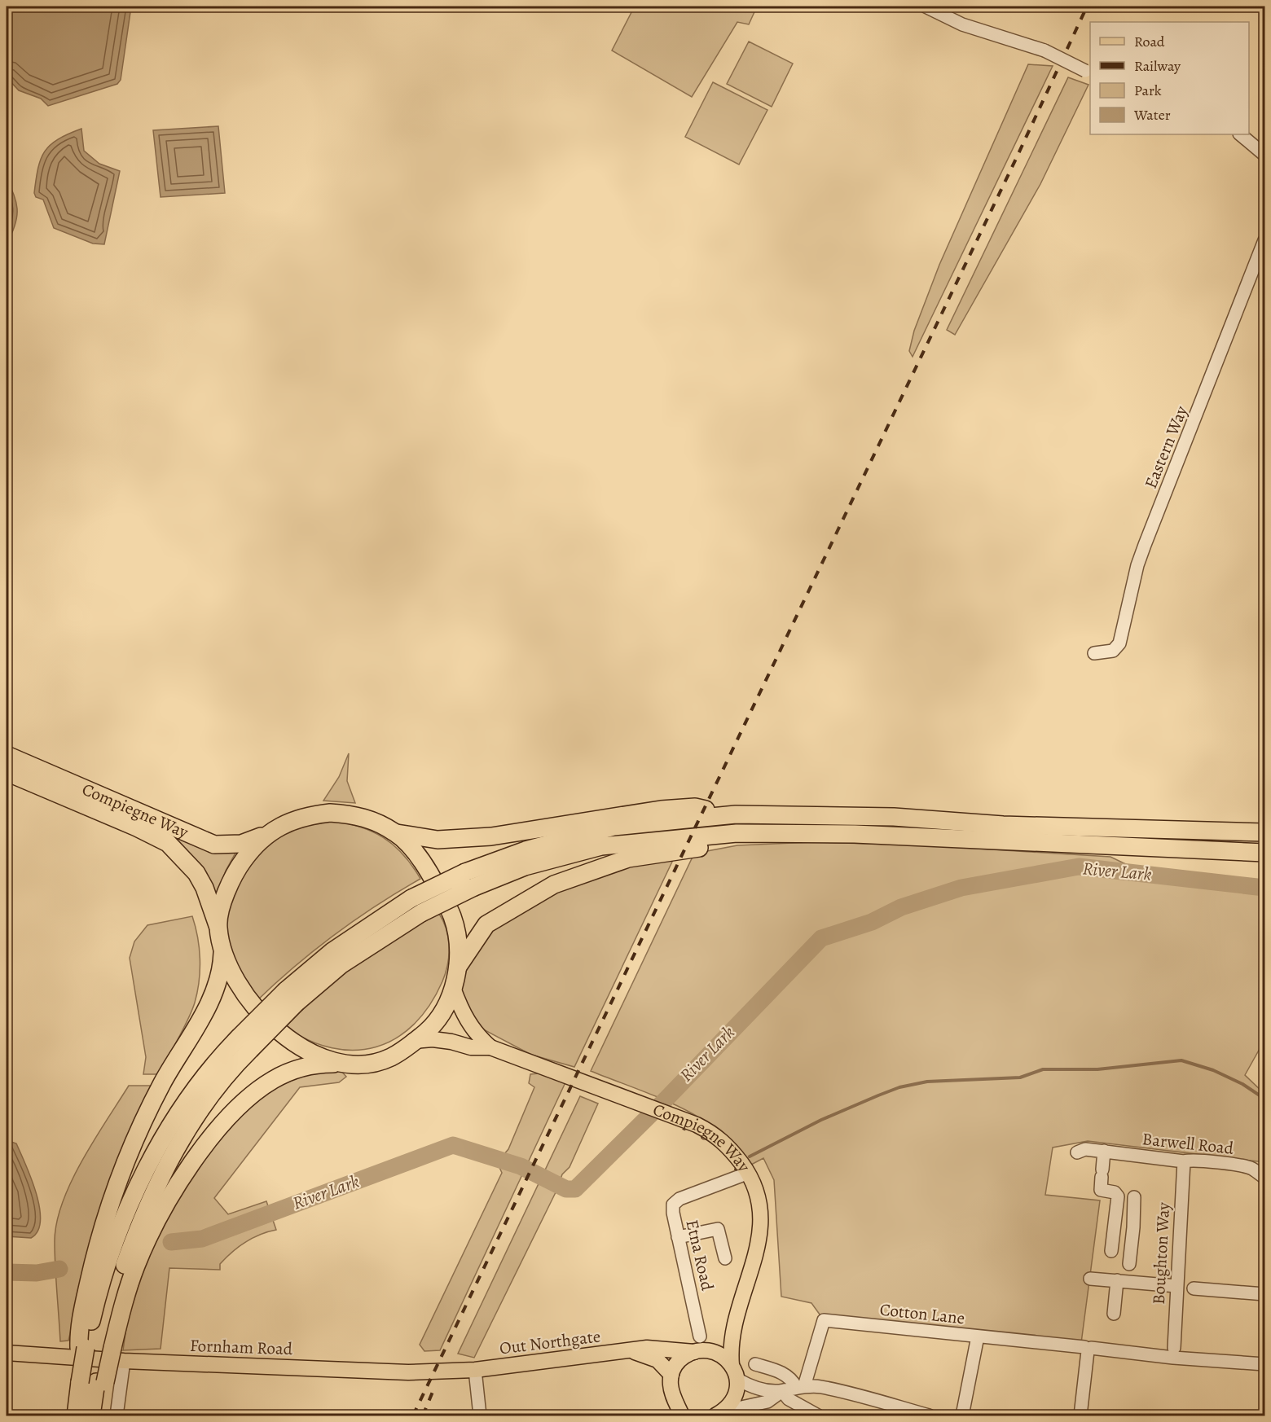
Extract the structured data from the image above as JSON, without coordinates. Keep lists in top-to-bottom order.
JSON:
{
  "streets": {
    "highway": ["Compiegne Way"],
    "main road": ["Out Northgate", "Fornham Road"],
    "street": [
      "Eastern Way",
      "Barwell Road",
      "Boughton Way",
      "Etna Road",
      "Cotton Lane"
    ]
  },
  "crossings": [
    ["Compiegne Way", "Etna Road"],
    ["Barwell Road", "Boughton Way"],
    ["Etna Road", "Out Northgate"],
    ["Out Northgate", "Fornham Road"]
  ],
  "water": ["River Lark"],
  "legend": [
    "Road",
    "Railway",
    "Park",
    "Water"
  ]
}
